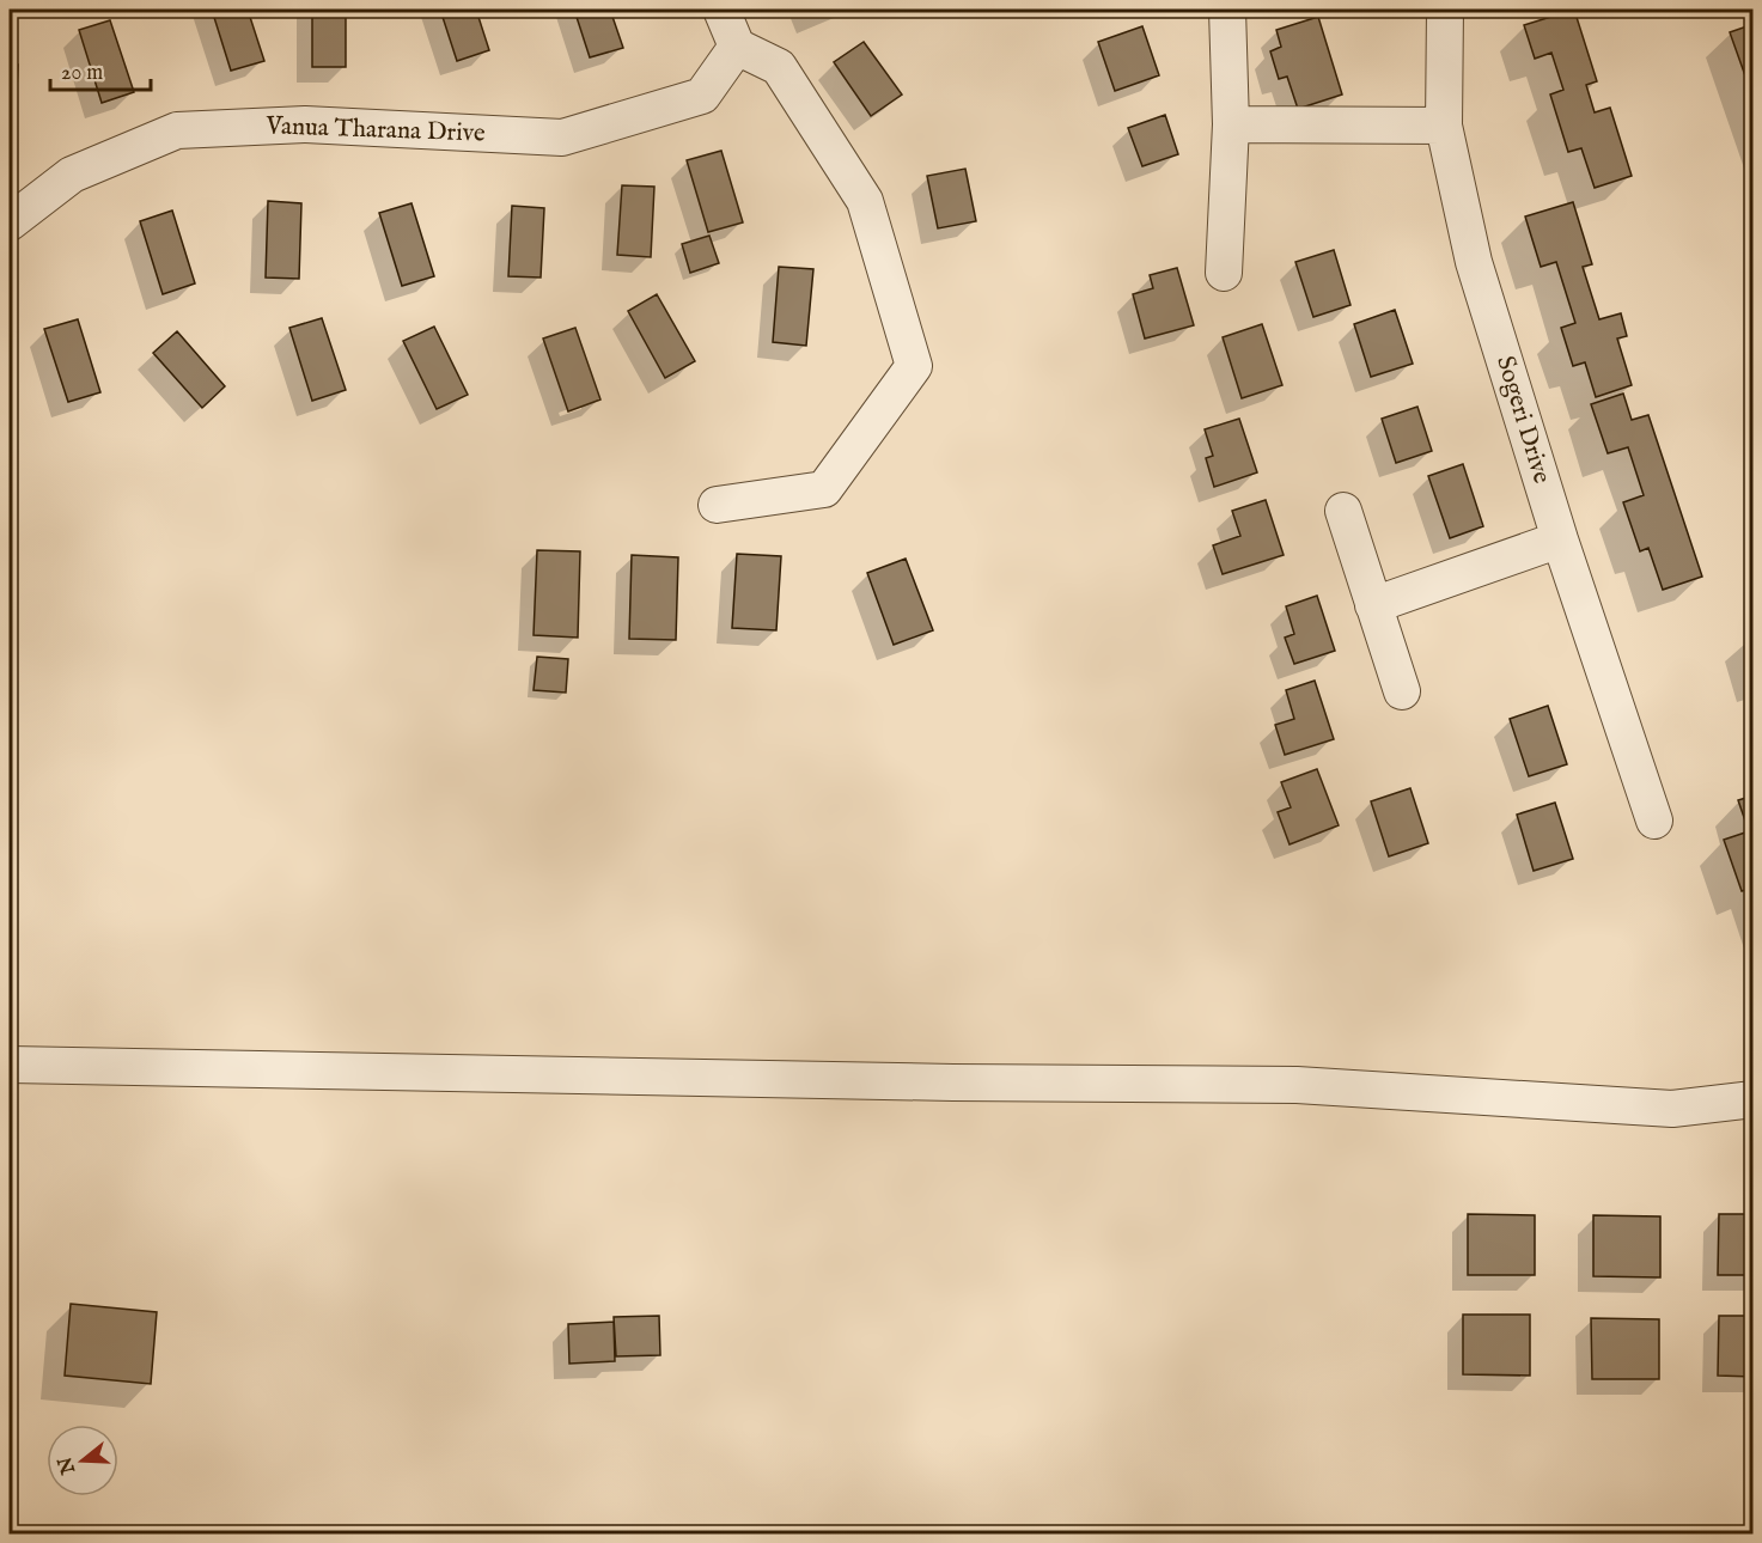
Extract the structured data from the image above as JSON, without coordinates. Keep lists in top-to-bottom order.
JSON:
{
  "streets": {
    "street": ["Vanua Tharana Drive", "Sogeri Drive"]
  },
  "scale_bar": "20 m",
  "north": "left"
}
